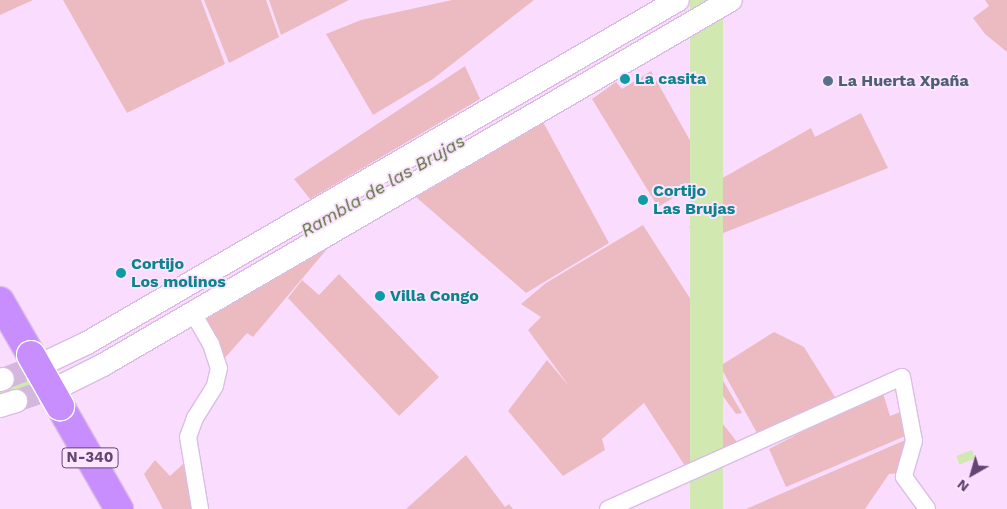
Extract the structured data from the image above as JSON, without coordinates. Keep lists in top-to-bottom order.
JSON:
{
  "streets": {
    "highway": ["N-340"]
  },
  "water": ["Rambla de las Brujas"],
  "places": [
    "La casita",
    "La Huerta Xpaña",
    "Cortijo Las Brujas",
    "Cortijo Los molinos",
    "Villa Congo"
  ],
  "north": "bottom left"
}
